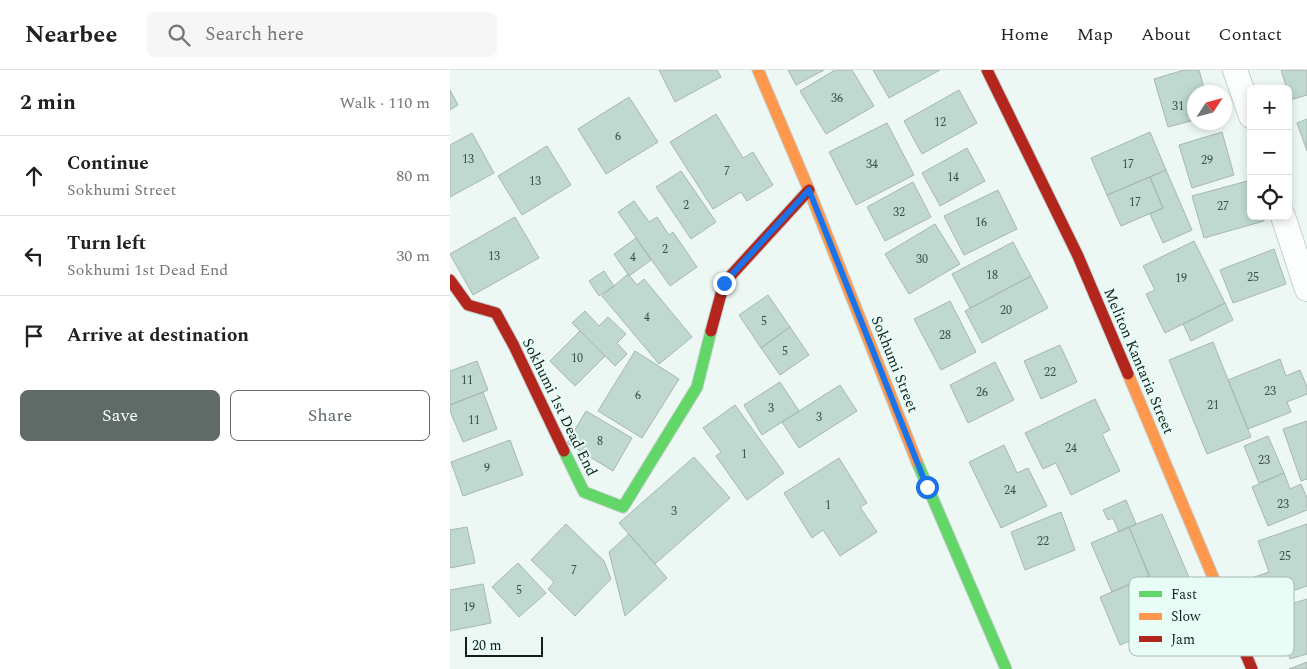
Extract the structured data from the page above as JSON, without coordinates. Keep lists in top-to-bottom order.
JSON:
{
  "streets": {
    "street": ["Meliton Kantaria Street", "Sokhumi Street", "Sokhumi 1st Dead End"]
  },
  "crossings": [
    ["Sokhumi Street", "Sokhumi 1st Dead End"]
  ],
  "house_numbers": [
    "36",
    "31",
    "12",
    "6",
    "13",
    "29",
    "34",
    "17",
    "7",
    "14",
    "13",
    "17",
    "2",
    "27",
    "32",
    "16",
    "2",
    "13",
    "4",
    "30",
    "18",
    "25",
    "19",
    "20",
    "4",
    "5",
    "28",
    "5",
    "10",
    "22",
    "11",
    "23",
    "26",
    "6",
    "21",
    "3",
    "3",
    "11",
    "8",
    "24",
    "1",
    "23",
    "9",
    "24",
    "23",
    "1",
    "3",
    "22",
    "25",
    "7",
    "5",
    "19"
  ],
  "legend": ["Fast", "Slow", "Jam"],
  "scale_bar": "20 m",
  "north": "top right",
  "page": {
    "header": "Nearbee",
    "search": "Search here",
    "nav": [
      "Home",
      "Map",
      "About",
      "Contact"
    ],
    "heading": ["2 min", "Walk · 110 m"],
    "map_buttons": ["+", "−"],
    "list": [
      ["Continue", "Sokhumi Street", "80 m"],
      ["Turn left", "Sokhumi 1st Dead End", "30 m"],
      "Arrive at destination"
    ],
    "buttons": ["Save", "Share"],
    "scale": "20 m"
  }
}
